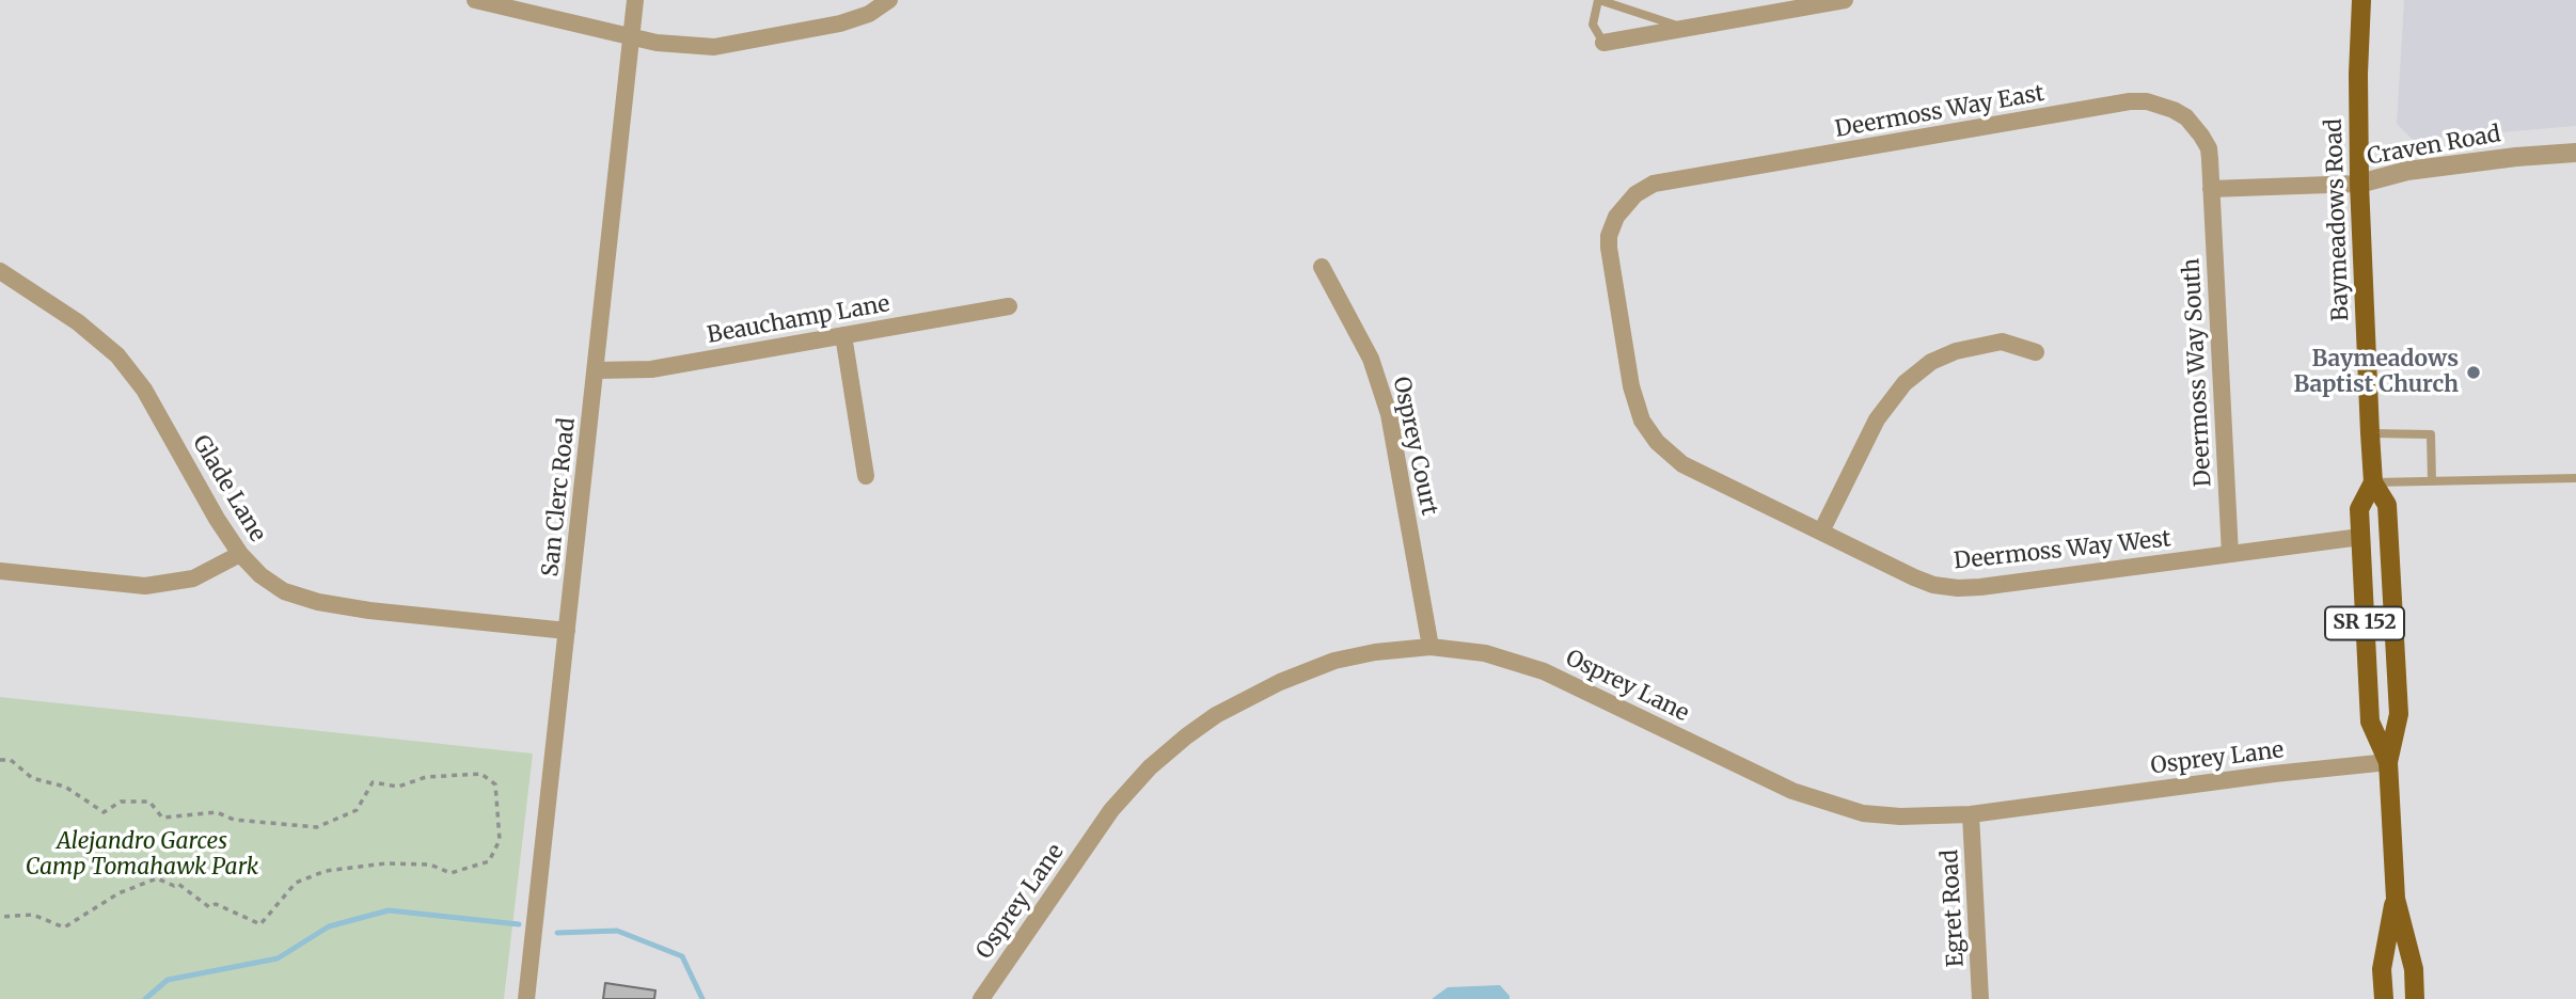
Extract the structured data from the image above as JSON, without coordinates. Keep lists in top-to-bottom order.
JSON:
{
  "streets": {
    "main road": ["Baymeadows Road", "SR 152"],
    "street": [
      "Deermoss Way East",
      "Craven Road",
      "Beauchamp Lane",
      "Deermoss Way South",
      "Osprey Court",
      "Glade Lane",
      "San Clerc Road",
      "Deermoss Way West",
      "Osprey Lane",
      "Egret Road"
    ]
  },
  "crossings": [
    ["Deermoss Way East", "Craven Road"],
    ["Deermoss Way East", "Deermoss Way South"],
    ["Deermoss Way East", "Deermoss Way West"],
    ["Craven Road", "Baymeadows Road"],
    ["Craven Road", "Deermoss Way South"],
    ["Baymeadows Road", "Deermoss Way West"],
    ["Baymeadows Road", "Osprey Lane"],
    ["Beauchamp Lane", "San Clerc Road"],
    ["Deermoss Way South", "Deermoss Way West"],
    ["Osprey Court", "Osprey Lane"],
    ["Glade Lane", "San Clerc Road"],
    ["Osprey Lane", "Egret Road"]
  ],
  "parks": ["Alejandro Garces Camp Tomahawk Park"],
  "places": ["Baymeadows Baptist Church"]
}
